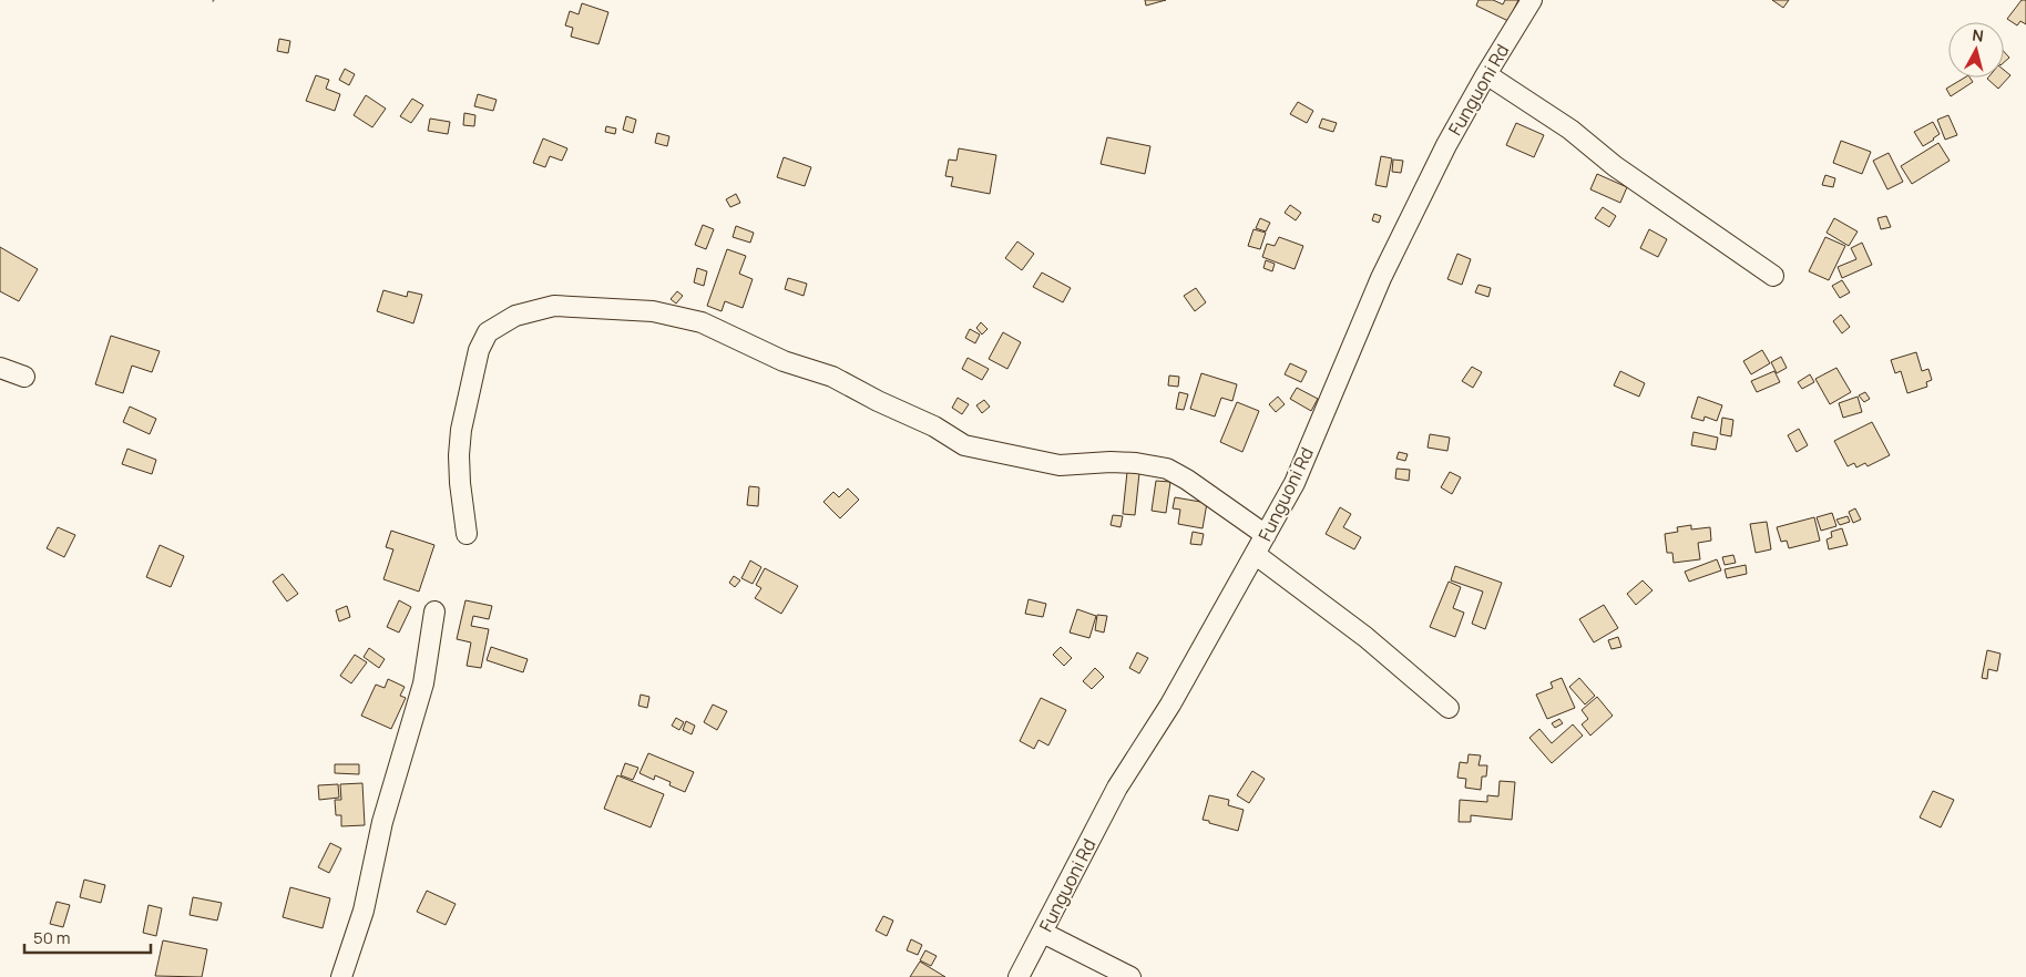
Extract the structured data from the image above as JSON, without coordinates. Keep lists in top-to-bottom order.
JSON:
{
  "streets": {
    "street": ["Funguoni Rd"]
  },
  "scale_bar": "50 m",
  "north": "top"
}
